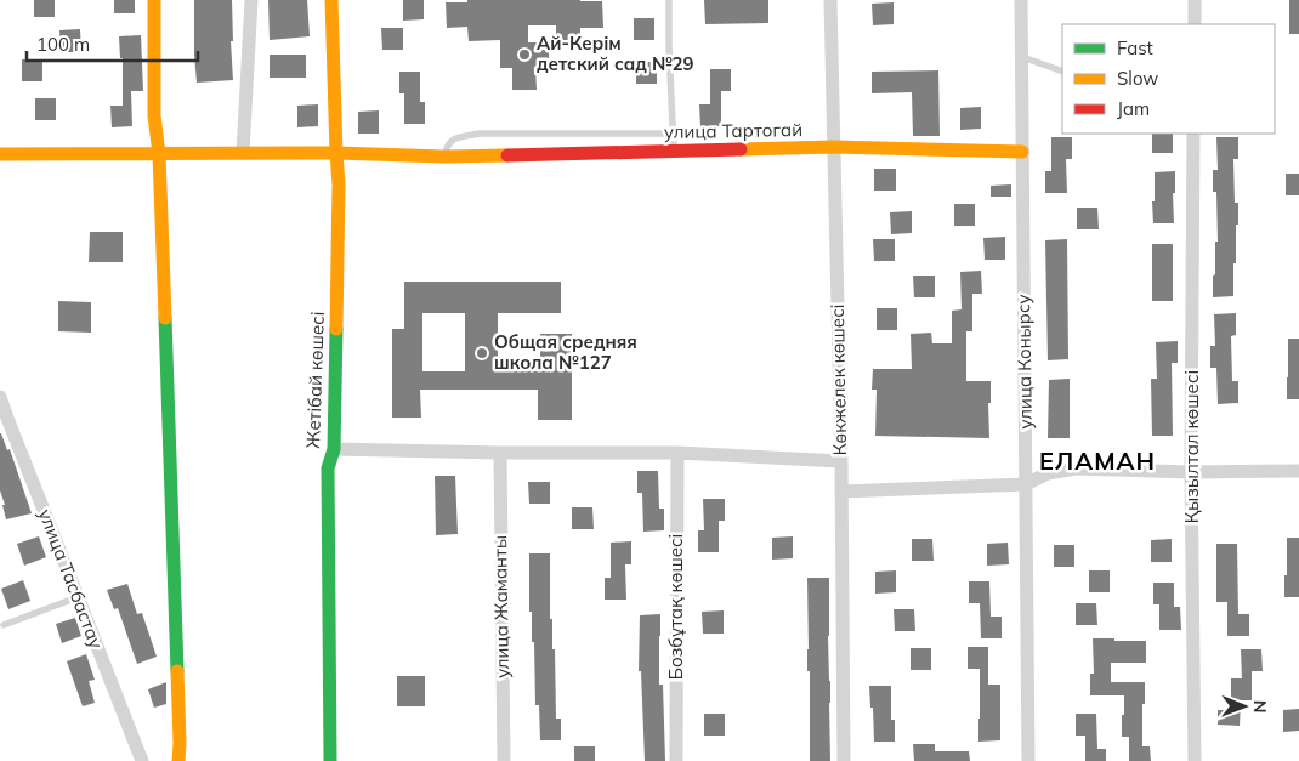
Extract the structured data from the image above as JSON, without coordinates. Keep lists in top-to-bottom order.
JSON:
{
  "streets": {
    "street": [
      "улица Тартогай",
      "улица Конырсу",
      "Жетібай көшесі",
      "Көкжелек көшесі",
      "Қызылтал көшесі",
      "улица Тасбастау",
      "улица Жаманты",
      "Бозбұтақ көшесі"
    ]
  },
  "crossings": [
    ["улица Тартогай", "улица Конырсу"],
    ["улица Тартогай", "Жетібай көшесі"],
    ["улица Тартогай", "Көкжелек көшесі"]
  ],
  "districts": ["ЕЛАМАН"],
  "places": ["Ай-Керім детский сад №29", "Общая средняя школа №127"],
  "legend": ["Fast", "Slow", "Jam"],
  "scale_bar": "100 m",
  "north": "right"
}
